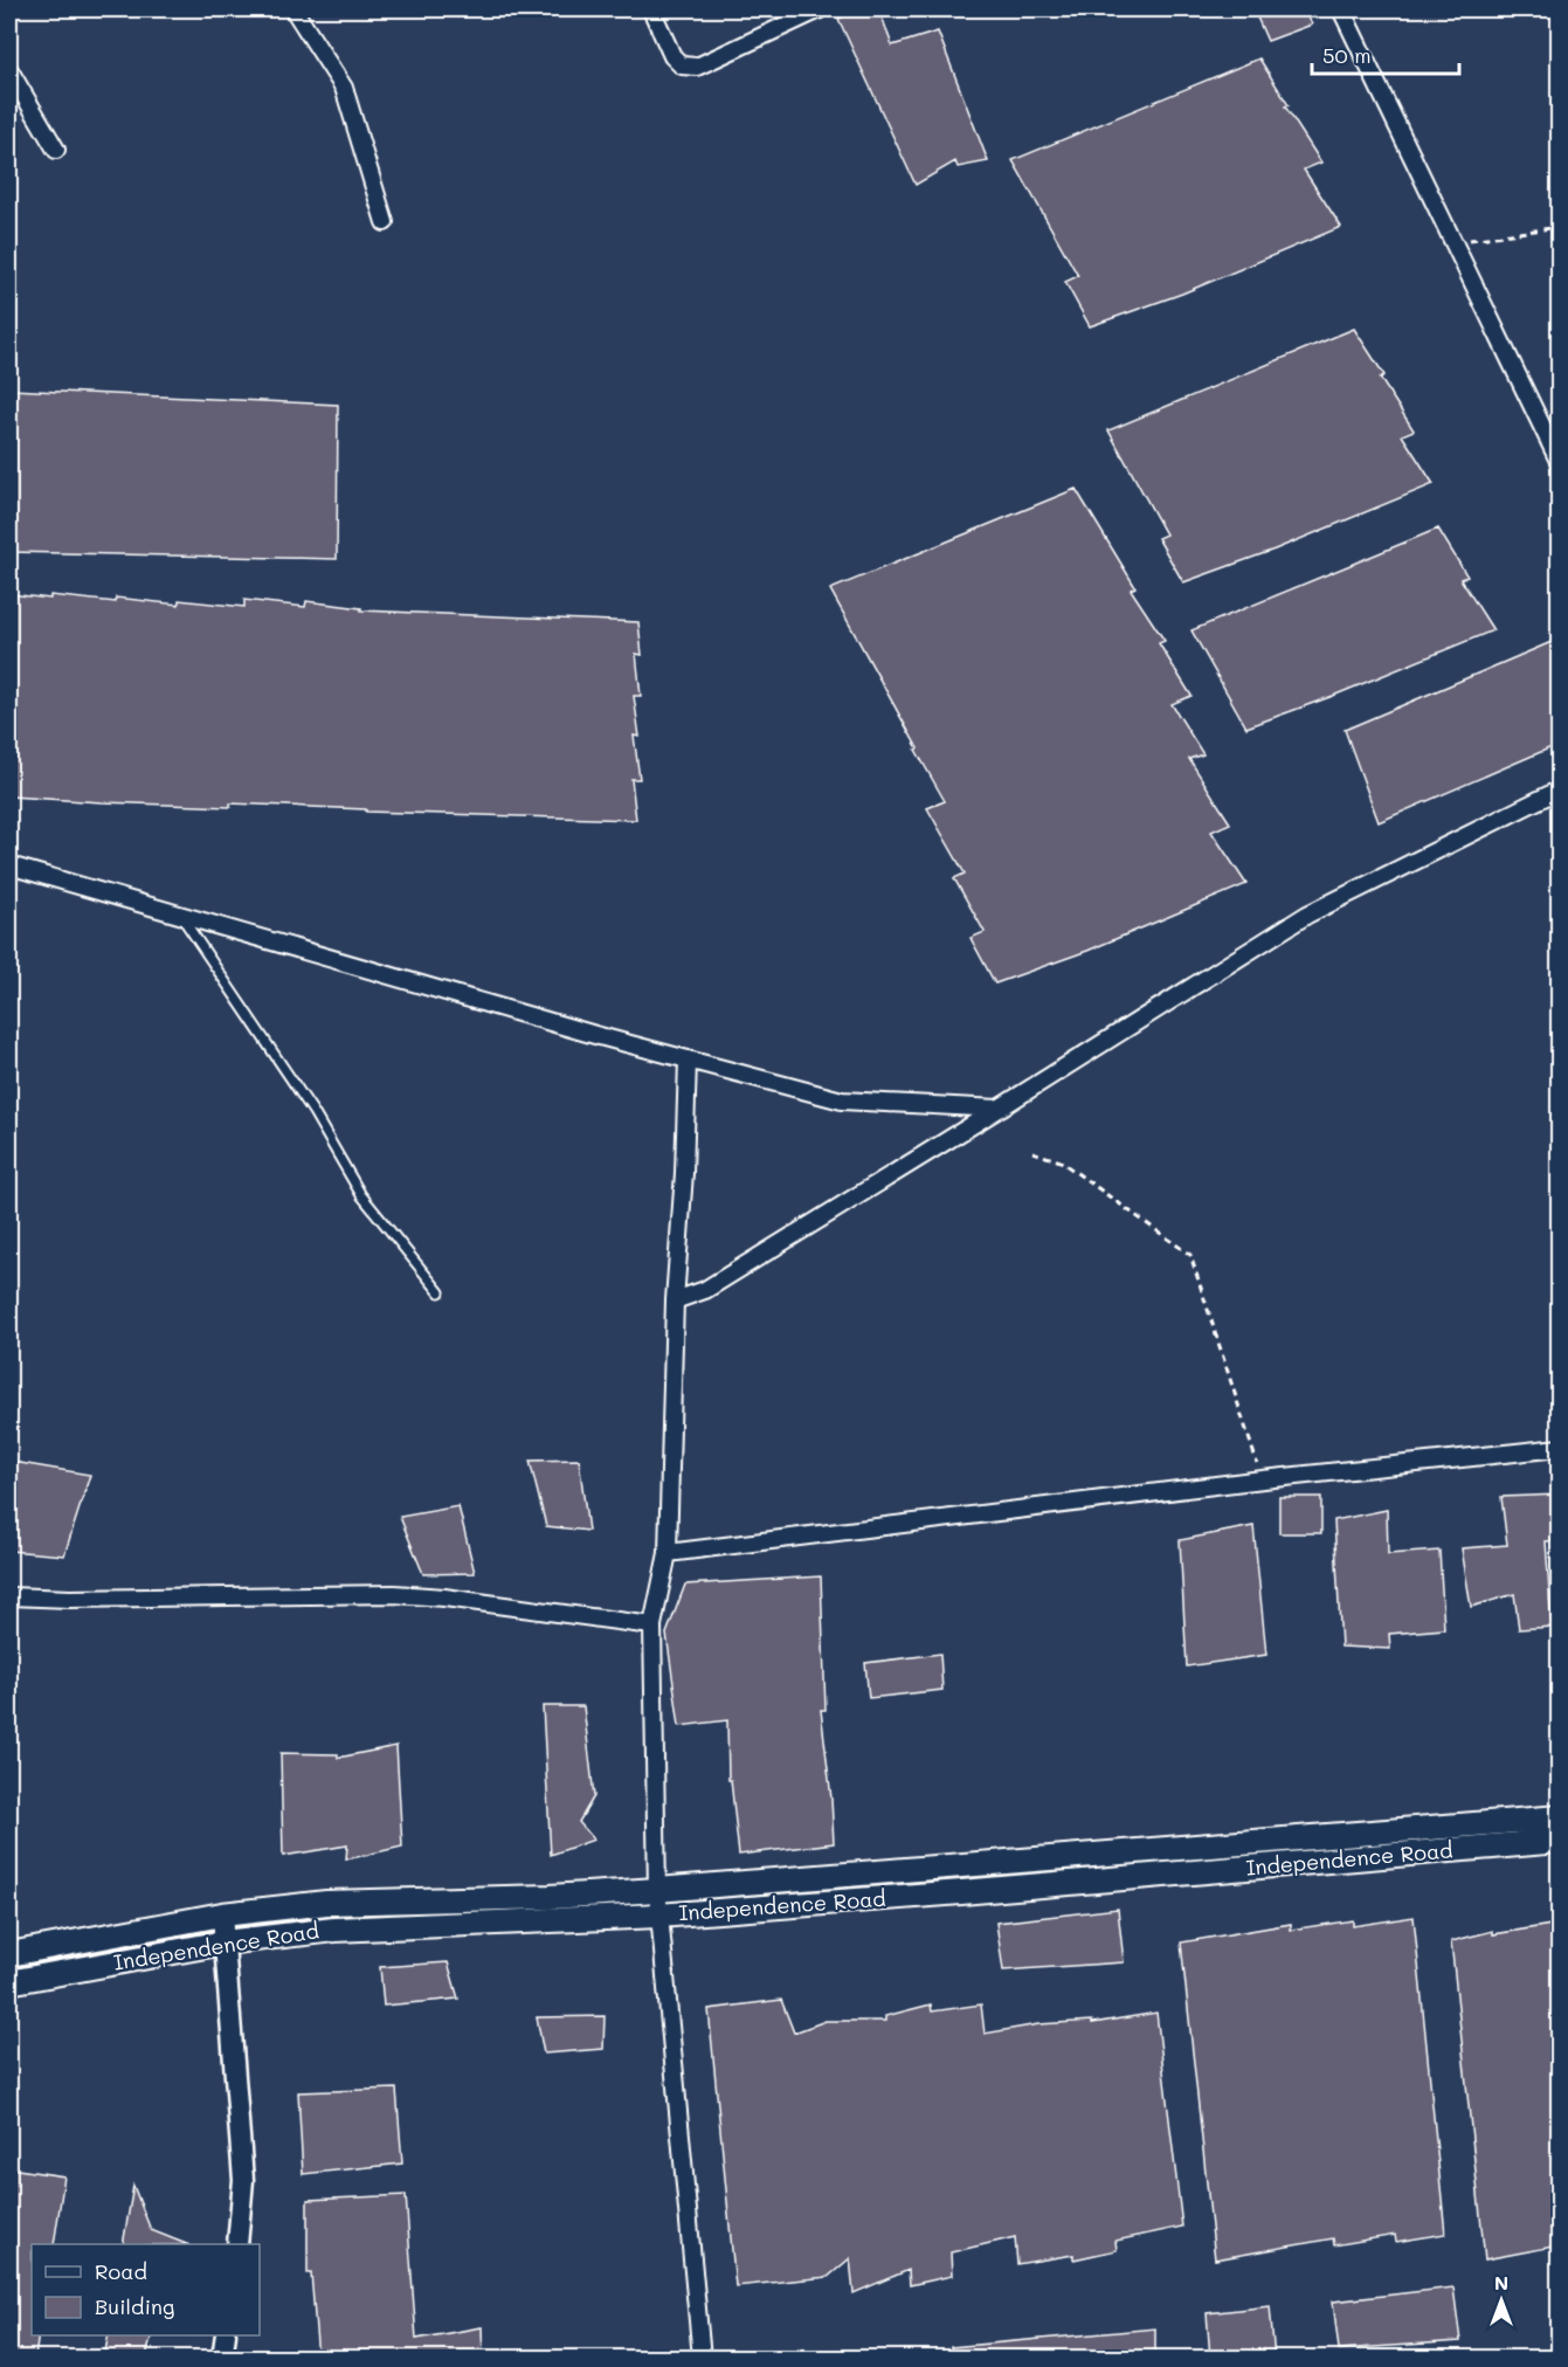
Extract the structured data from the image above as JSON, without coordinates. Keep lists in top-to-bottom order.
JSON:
{
  "streets": {
    "main road": ["Independence Road"]
  },
  "legend": ["Road", "Building"],
  "scale_bar": "50 m",
  "north": "top"
}
